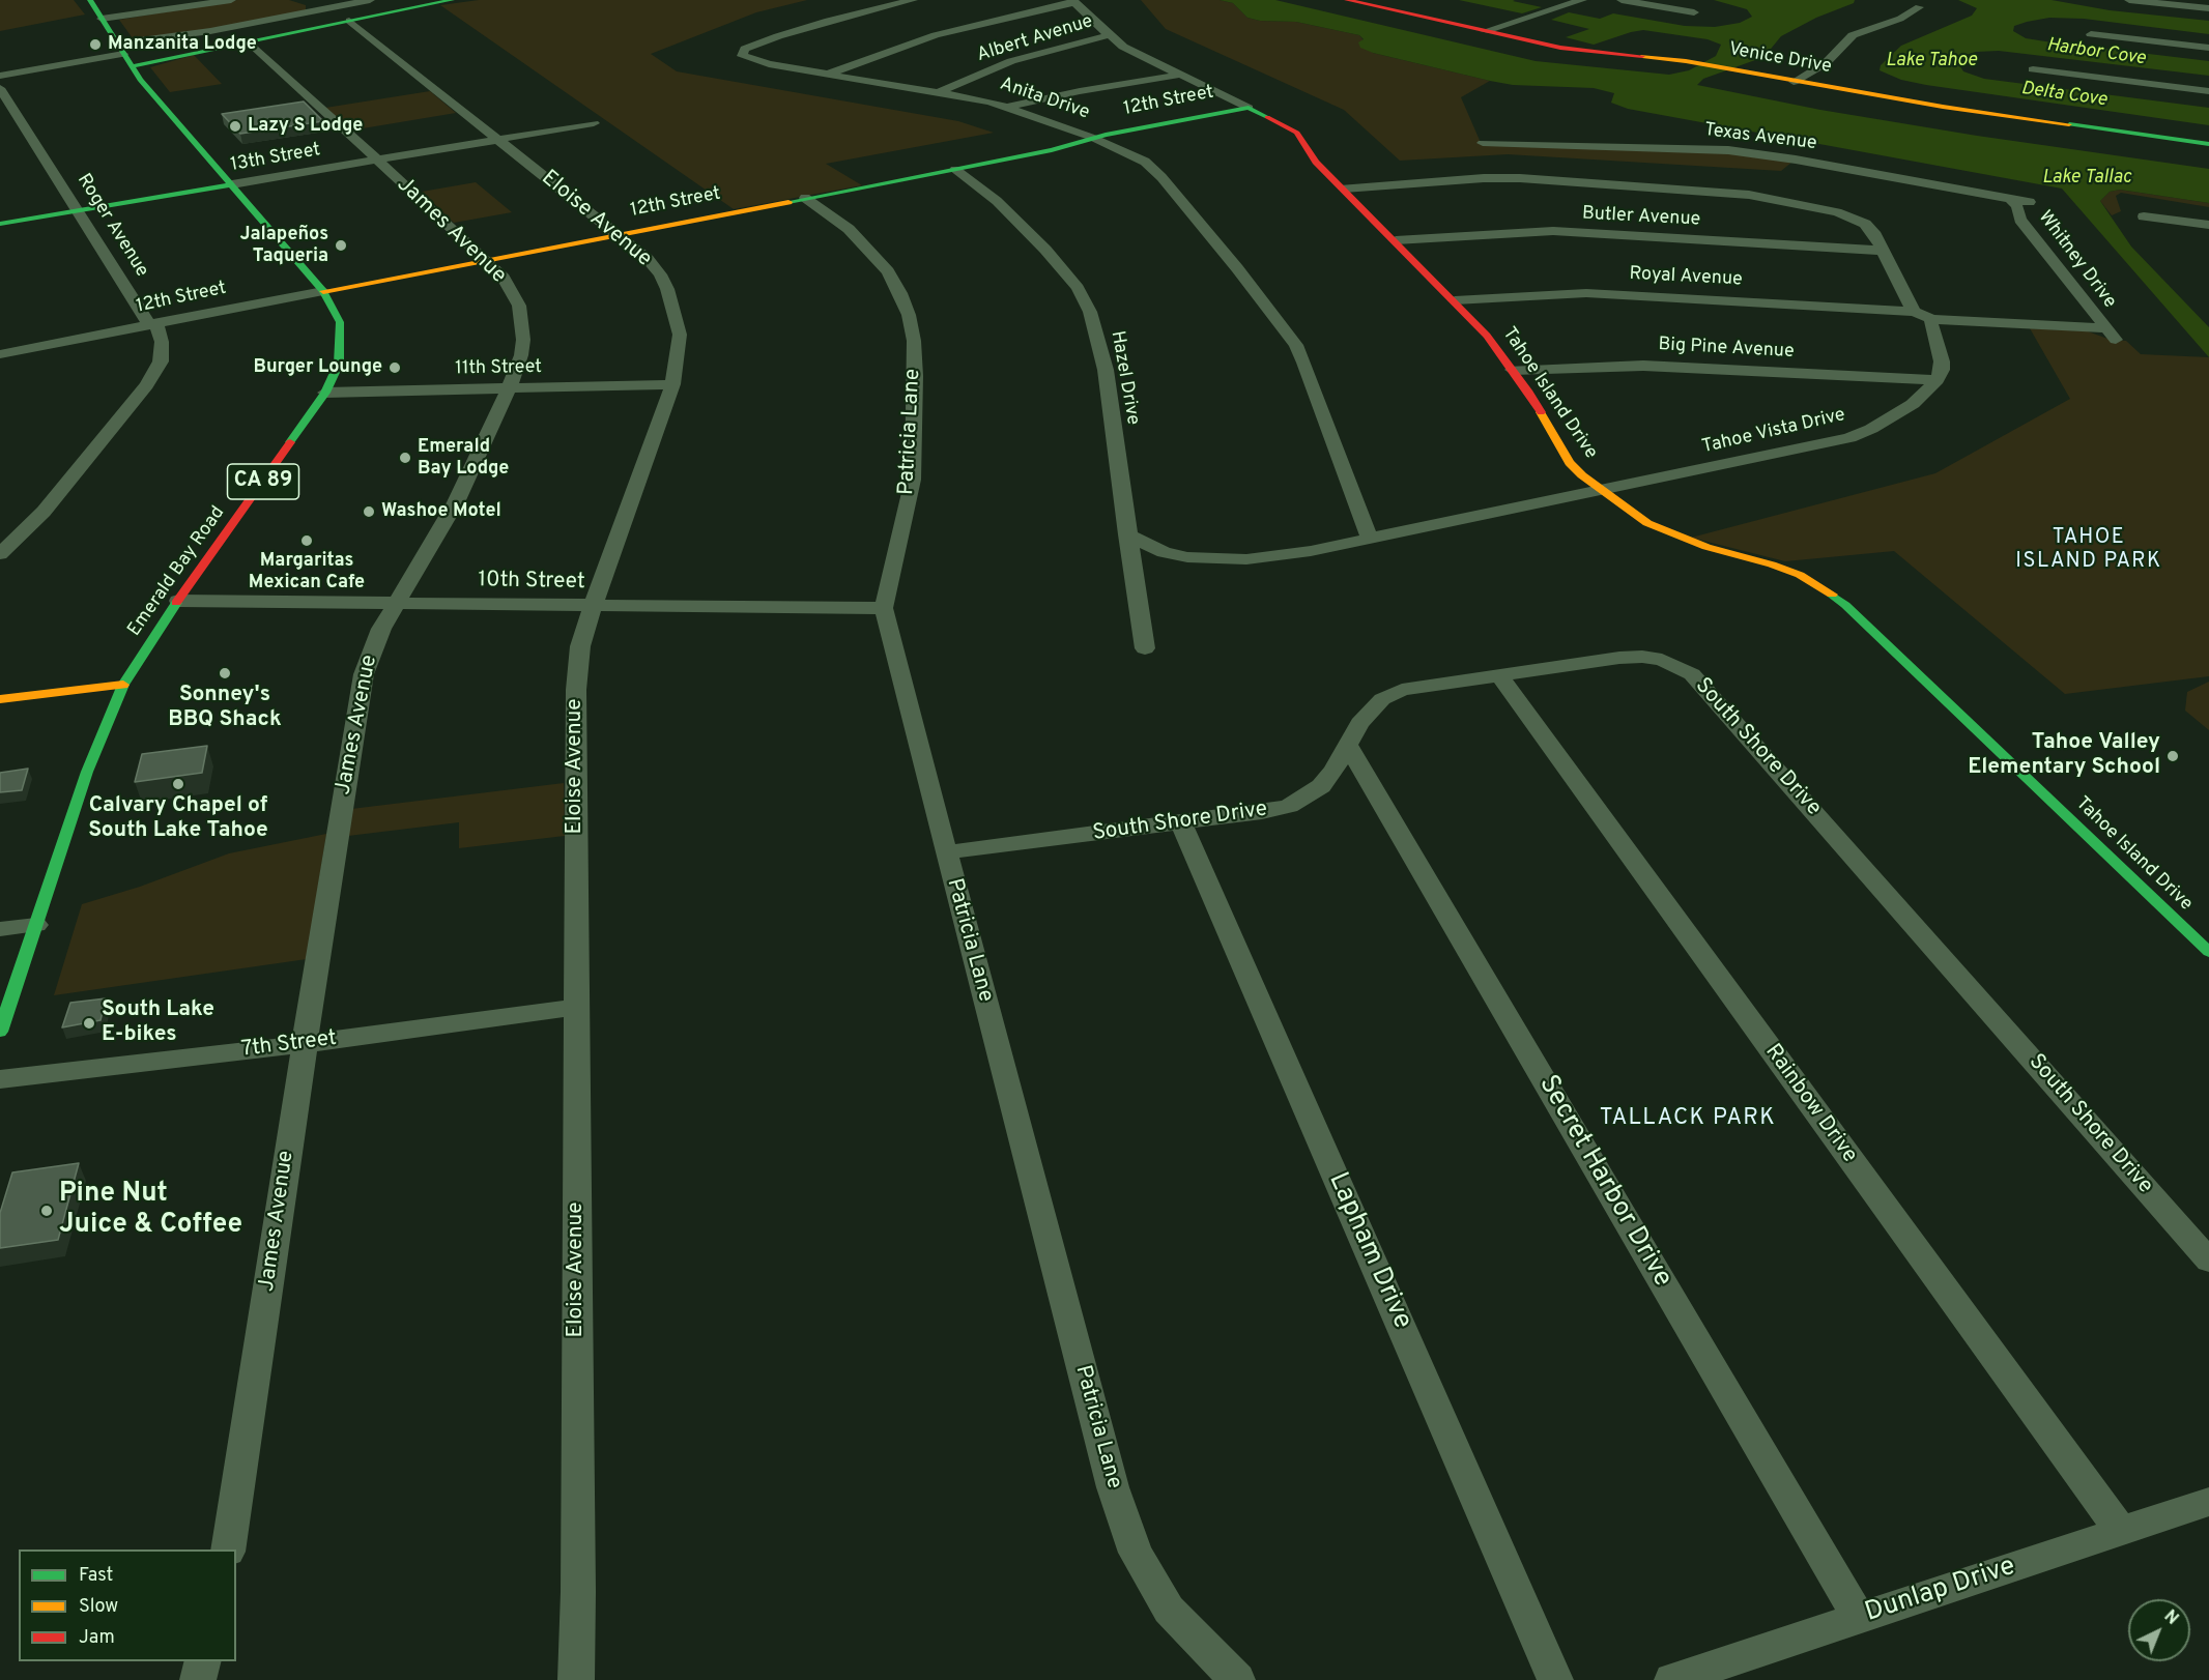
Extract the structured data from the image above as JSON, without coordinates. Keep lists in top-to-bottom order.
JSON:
{
  "streets": {
    "street": [
      "Albert Avenue",
      "Venice Drive",
      "Anita Drive",
      "12th Street",
      "Texas Avenue",
      "13th Street",
      "Butler Avenue",
      "Eloise Avenue",
      "Roger Avenue",
      "James Avenue",
      "Whitney Drive",
      "Royal Avenue",
      "Big Pine Avenue",
      "11th Street",
      "Hazel Drive",
      "Tahoe Island Drive",
      "Patricia Lane",
      "Tahoe Vista Drive",
      "CA 89",
      "Emerald Bay Road",
      "10th Street",
      "South Shore Drive",
      "7th Street",
      "Rainbow Drive",
      "Secret Harbor Drive",
      "Lapham Drive",
      "Dunlap Drive"
    ]
  },
  "crossings": [
    ["Albert Avenue", "Anita Drive"],
    ["Albert Avenue", "Tahoe Island Drive"],
    ["Anita Drive", "12th Street"],
    ["Anita Drive", "Tahoe Vista Drive"],
    ["12th Street", "Eloise Avenue"],
    ["12th Street", "Roger Avenue"],
    ["12th Street", "James Avenue"],
    ["12th Street", "Hazel Drive"],
    ["12th Street", "Tahoe Island Drive"],
    ["12th Street", "Patricia Lane"],
    ["12th Street", "Emerald Bay Road"],
    ["Texas Avenue", "Whitney Drive"],
    ["13th Street", "Eloise Avenue"],
    ["13th Street", "Roger Avenue"],
    ["13th Street", "James Avenue"],
    ["13th Street", "Emerald Bay Road"],
    ["Butler Avenue", "Tahoe Island Drive"],
    ["Eloise Avenue", "11th Street"],
    ["Eloise Avenue", "10th Street"],
    ["Eloise Avenue", "7th Street"],
    ["James Avenue", "11th Street"],
    ["James Avenue", "10th Street"],
    ["James Avenue", "7th Street"],
    ["Royal Avenue", "Tahoe Island Drive"],
    ["Big Pine Avenue", "Tahoe Island Drive"],
    ["Big Pine Avenue", "Tahoe Vista Drive"],
    ["11th Street", "Emerald Bay Road"],
    ["Hazel Drive", "Tahoe Vista Drive"],
    ["Tahoe Island Drive", "Tahoe Vista Drive"],
    ["Patricia Lane", "10th Street"],
    ["Patricia Lane", "South Shore Drive"],
    ["Emerald Bay Road", "10th Street"],
    ["South Shore Drive", "Rainbow Drive"],
    ["South Shore Drive", "Secret Harbor Drive"],
    ["South Shore Drive", "Lapham Drive"],
    ["Rainbow Drive", "Dunlap Drive"],
    ["Secret Harbor Drive", "Dunlap Drive"]
  ],
  "districts": ["TAHOE ISLAND PARK", "TALLACK PARK"],
  "water": [
    "Harbor Cove",
    "Lake Tahoe",
    "Delta Cove",
    "Lake Tallac"
  ],
  "places": [
    "Manzanita Lodge",
    "Lazy S Lodge",
    "Jalapeños Taqueria",
    "Burger Lounge",
    "Emerald Bay Lodge",
    "Washoe Motel",
    "Margaritas Mexican Cafe",
    "Sonney's BBQ Shack",
    "Tahoe Valley Elementary School",
    "Calvary Chapel of South Lake Tahoe",
    "South Lake E-bikes",
    "Pine Nut Juice & Coffee"
  ],
  "legend": ["Fast", "Slow", "Jam"],
  "north": "top right"
}
